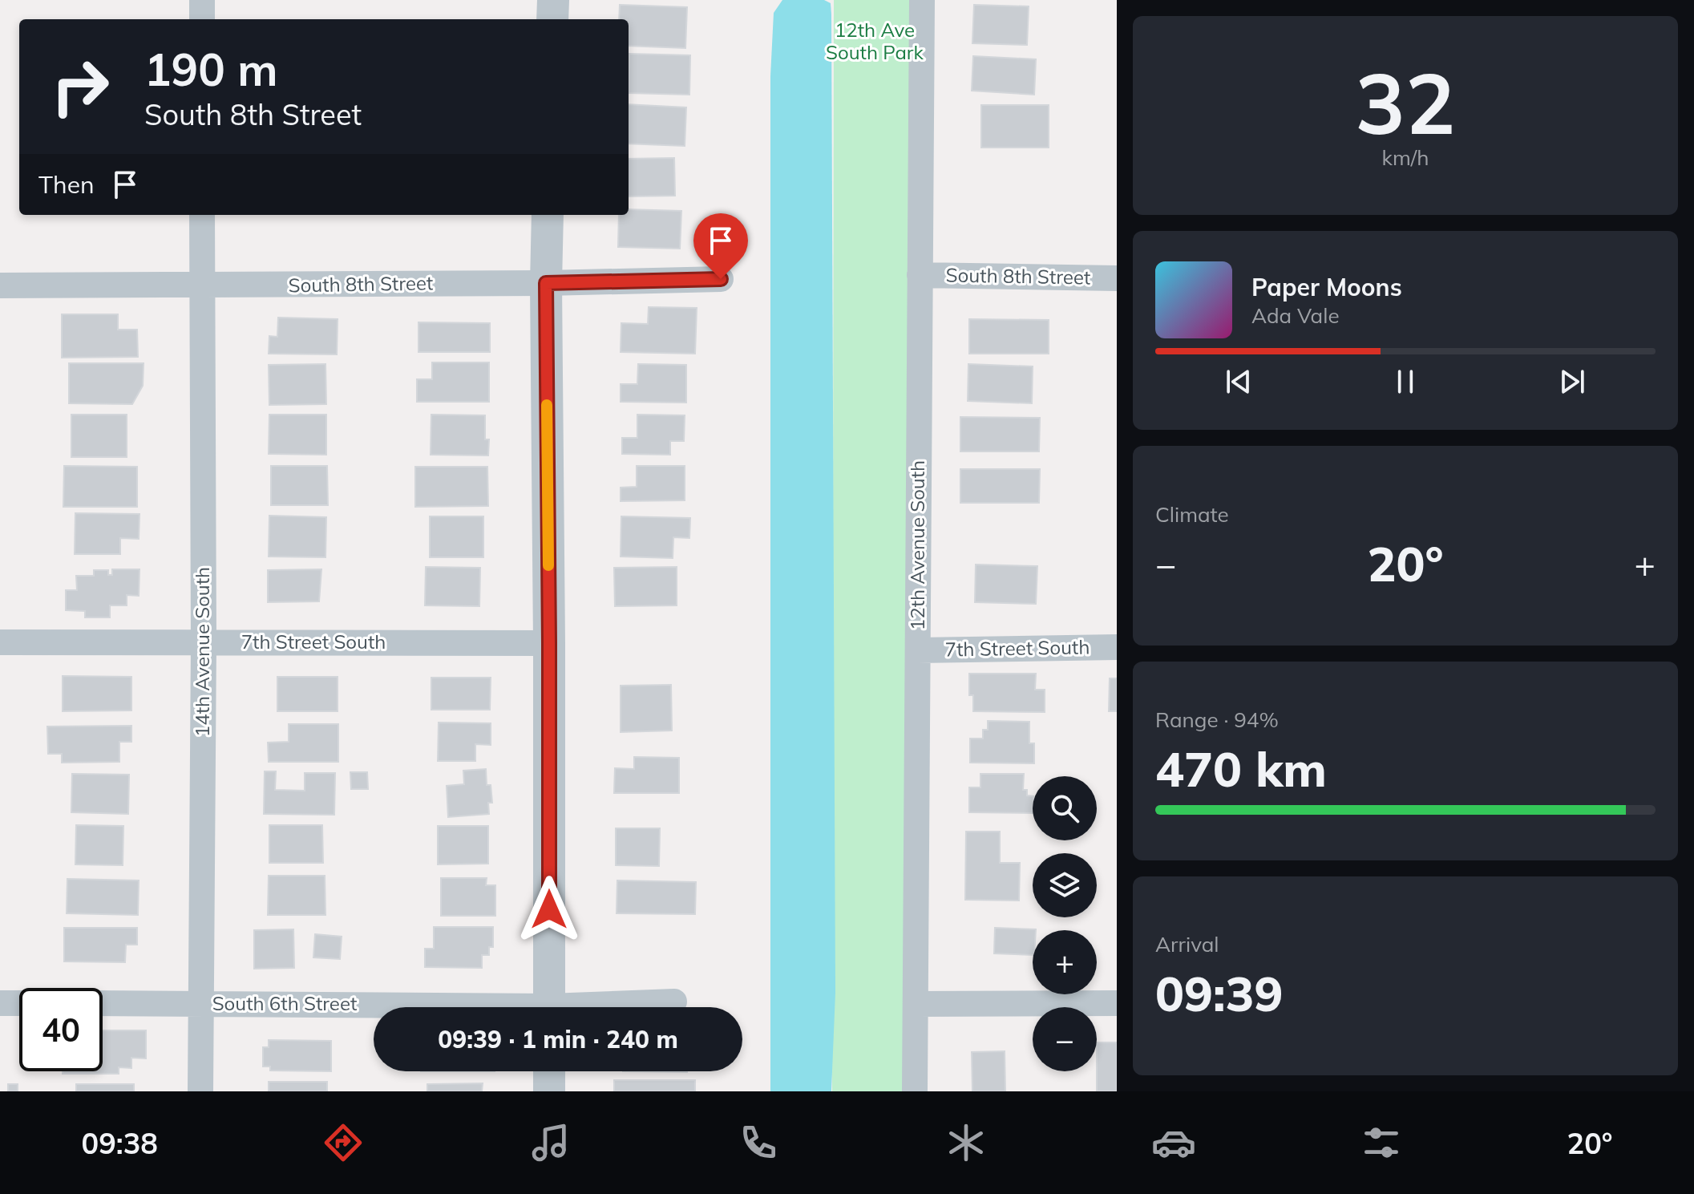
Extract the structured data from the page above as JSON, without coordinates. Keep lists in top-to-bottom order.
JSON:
{
  "streets": {
    "street": [
      "South 8th Street",
      "12th Avenue South",
      "7th Street South",
      "14th Avenue South",
      "South 6th Street"
    ]
  },
  "crossings": [
    ["South 8th Street", "12th Avenue South"],
    ["South 8th Street", "14th Avenue South"],
    ["12th Avenue South", "7th Street South"],
    ["7th Street South", "14th Avenue South"],
    ["14th Avenue South", "South 6th Street"]
  ],
  "parks": ["12th Ave South Park"],
  "page": {
    "tile": [
      ["32", "km/h"],
      "Climate",
      ["Range · 94%", "470 km"],
      ["Arrival", "09:39"]
    ],
    "turn": ["190 m", "South 8th Street"],
    "then": "Then",
    "song": ["Paper Moons", "Ada Vale"],
    "heat": ["−", "20°", "+"],
    "map_buttons": ["+", "−"],
    "limit": "40",
    "trip": "09:39 · 1 min · 240 m",
    "tabs": ["09:38", "20°"]
  }
}
